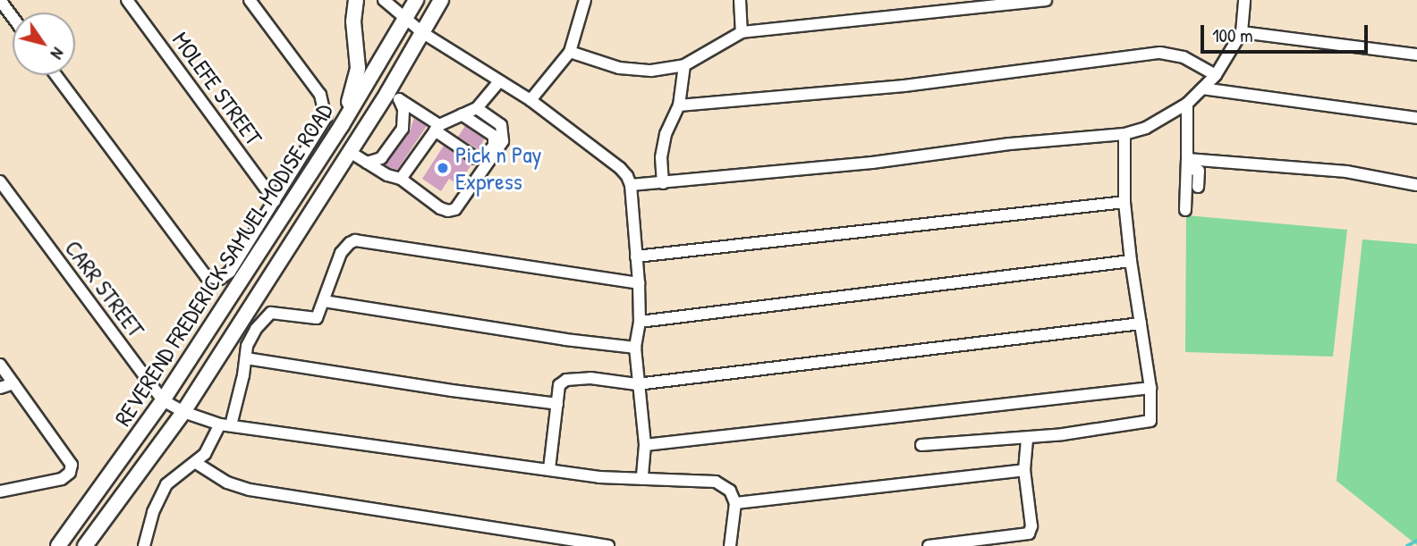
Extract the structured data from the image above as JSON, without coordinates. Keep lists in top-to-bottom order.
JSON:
{
  "streets": {
    "main road": ["REVEREND FREDERICK SAMUEL MODISE ROAD"],
    "street": ["MOLEFE STREET", "CARR STREET"]
  },
  "crossings": [
    ["REVEREND FREDERICK SAMUEL MODISE ROAD", "CARR STREET"]
  ],
  "places": ["Pick n Pay Express"],
  "scale_bar": "100 m",
  "north": "bottom right"
}
